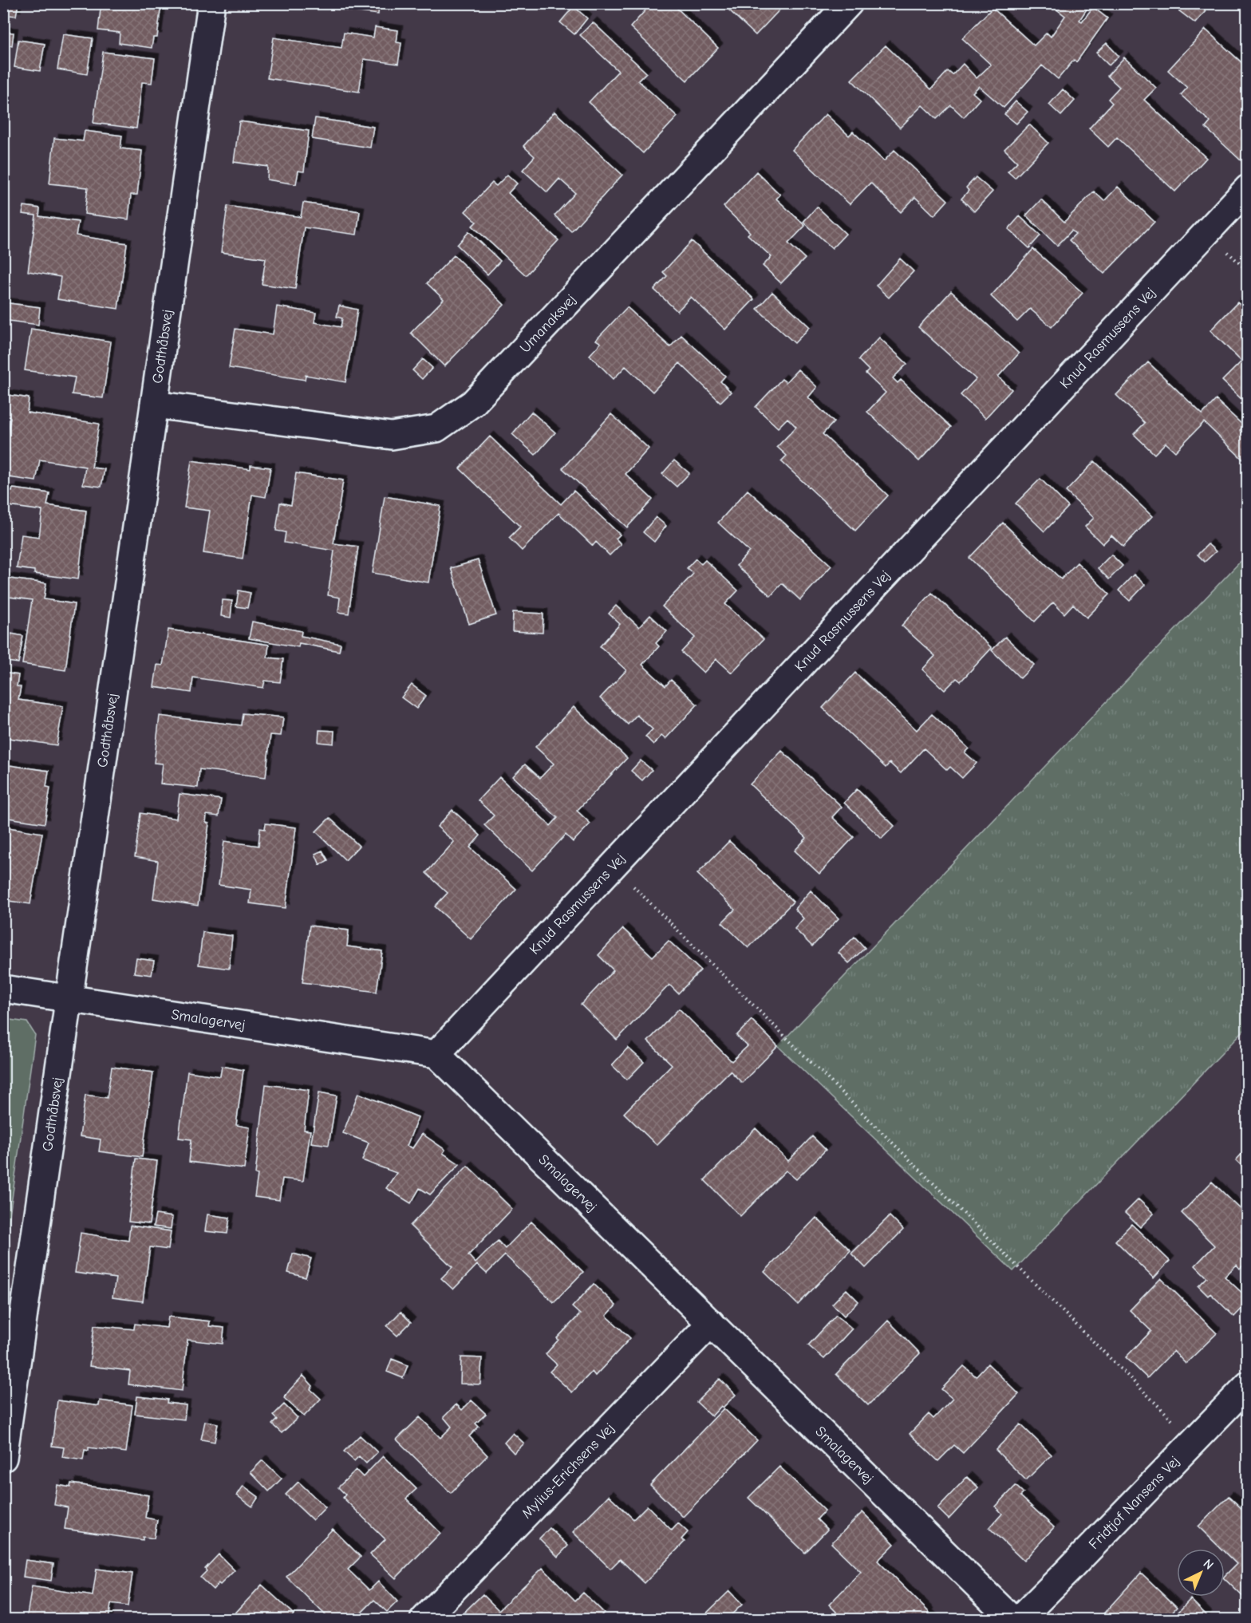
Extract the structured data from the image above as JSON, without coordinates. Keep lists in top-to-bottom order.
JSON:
{
  "streets": {
    "street": [
      "Umanaksvej",
      "Knud Rasmussens Vej",
      "Godthåbsvej",
      "Smalagervej",
      "Mylius-Erichsens Vej",
      "Fridtjof Nansens Vej"
    ]
  },
  "crossings": [
    ["Umanaksvej", "Godthåbsvej"],
    ["Knud Rasmussens Vej", "Smalagervej"],
    ["Godthåbsvej", "Smalagervej"],
    ["Smalagervej", "Mylius-Erichsens Vej"]
  ],
  "north": "top right"
}
